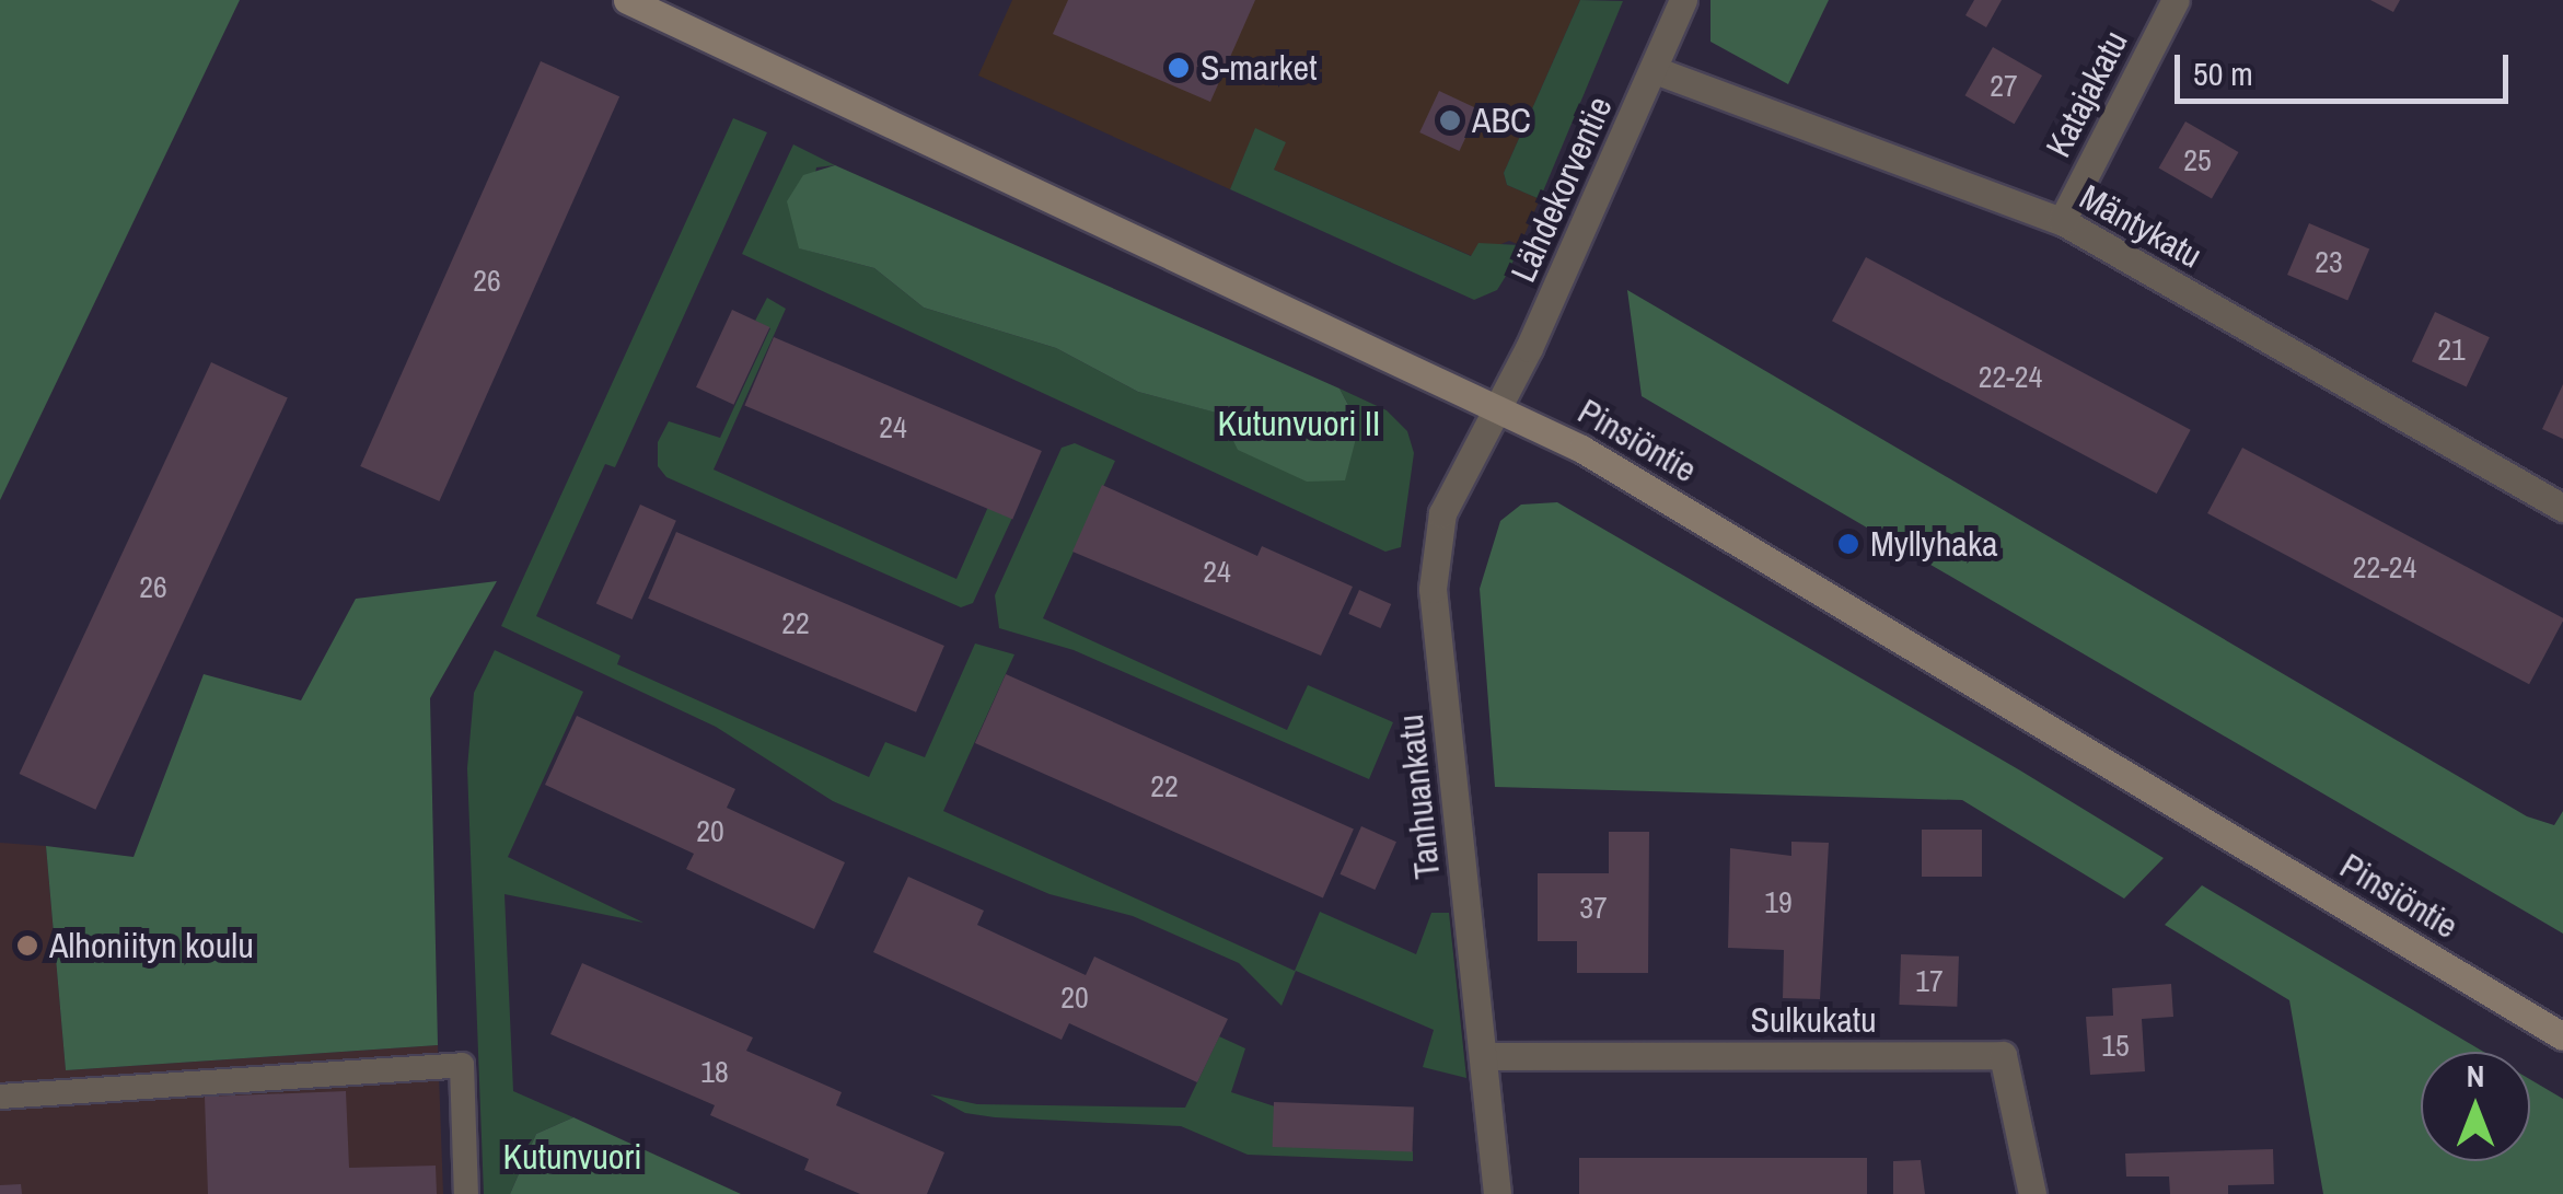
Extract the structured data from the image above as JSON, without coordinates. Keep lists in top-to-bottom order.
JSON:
{
  "streets": {
    "main road": ["Pinsiöntie"],
    "street": [
      "Katajakatu",
      "Lähdekorventie",
      "Mäntykatu",
      "Tanhuankatu",
      "Sulkukatu"
    ]
  },
  "crossings": [
    ["Katajakatu", "Mäntykatu"],
    ["Lähdekorventie", "Mäntykatu"],
    ["Lähdekorventie", "Pinsiöntie"],
    ["Lähdekorventie", "Tanhuankatu"],
    ["Pinsiöntie", "Tanhuankatu"],
    ["Tanhuankatu", "Sulkukatu"]
  ],
  "parks": ["Kutunvuori II", "Kutunvuori"],
  "places": [
    "S-market",
    "ABC",
    "Myllyhaka",
    "Alhoniityn koulu"
  ],
  "house_numbers": [
    "27",
    "25",
    "23",
    "26",
    "21",
    "22-24",
    "24",
    "22-24",
    "24",
    "26",
    "22",
    "22",
    "20",
    "19",
    "37",
    "17",
    "20",
    "15",
    "18"
  ],
  "scale_bar": "50 m",
  "north": "top"
}
